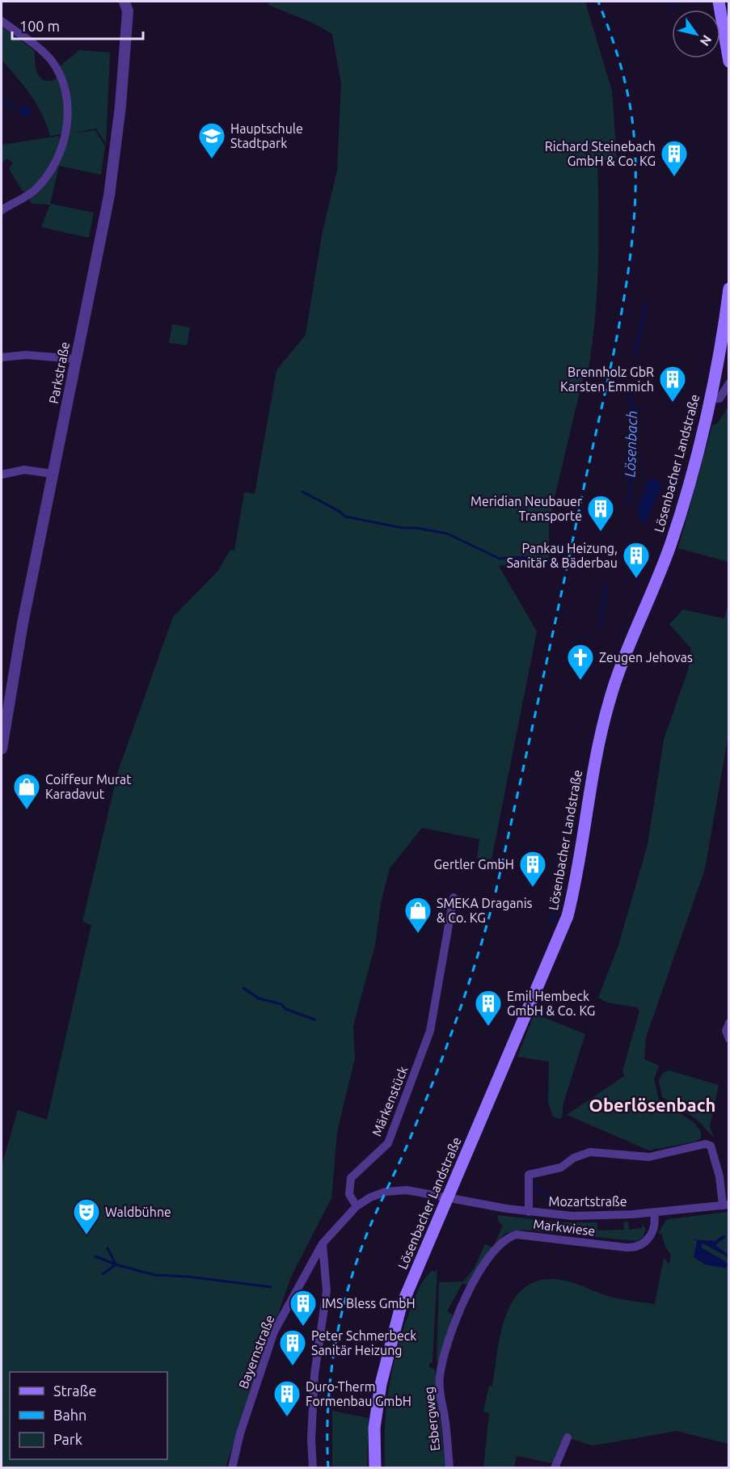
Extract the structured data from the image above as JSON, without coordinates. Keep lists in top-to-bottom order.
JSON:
{
  "streets": {
    "main road": ["Lösenbacher Landstraße"],
    "street": [
      "Parkstraße",
      "Märkenstück",
      "Mozartstraße",
      "Markwiese",
      "Bayernstraße",
      "Esbergweg"
    ]
  },
  "crossings": [
    ["Lösenbacher Landstraße", "Mozartstraße"],
    ["Märkenstück", "Bayernstraße"],
    ["Mozartstraße", "Markwiese"],
    ["Markwiese", "Esbergweg"]
  ],
  "districts": ["Oberlösenbach"],
  "water": ["Lösenbach"],
  "places": {
    "school or university": ["Hauptschule Stadtpark"],
    "building": [
      "Richard Steinebach GmbH & Co. KG",
      "Brennholz GbR Karsten Emmich",
      "Meridian Neubauer Transporte",
      "Pankau Heizung, Sanitär & Bäderbau",
      "Gertler GmbH",
      "Emil Hembeck GmbH & Co. KG",
      "IMS Bless GmbH",
      "Peter Schmerbeck Sanitär Heizung",
      "Duro-Therm Formenbau GmbH"
    ],
    "church": ["Zeugen Jehovas"],
    "shop": ["Coiffeur Murat Karadavut", "SMEKA Draganis & Co. KG"],
    "theatre": ["Waldbühne"]
  },
  "legend": ["Straße", "Bahn", "Park"],
  "scale_bar": "100 m",
  "north": "bottom right"
}
